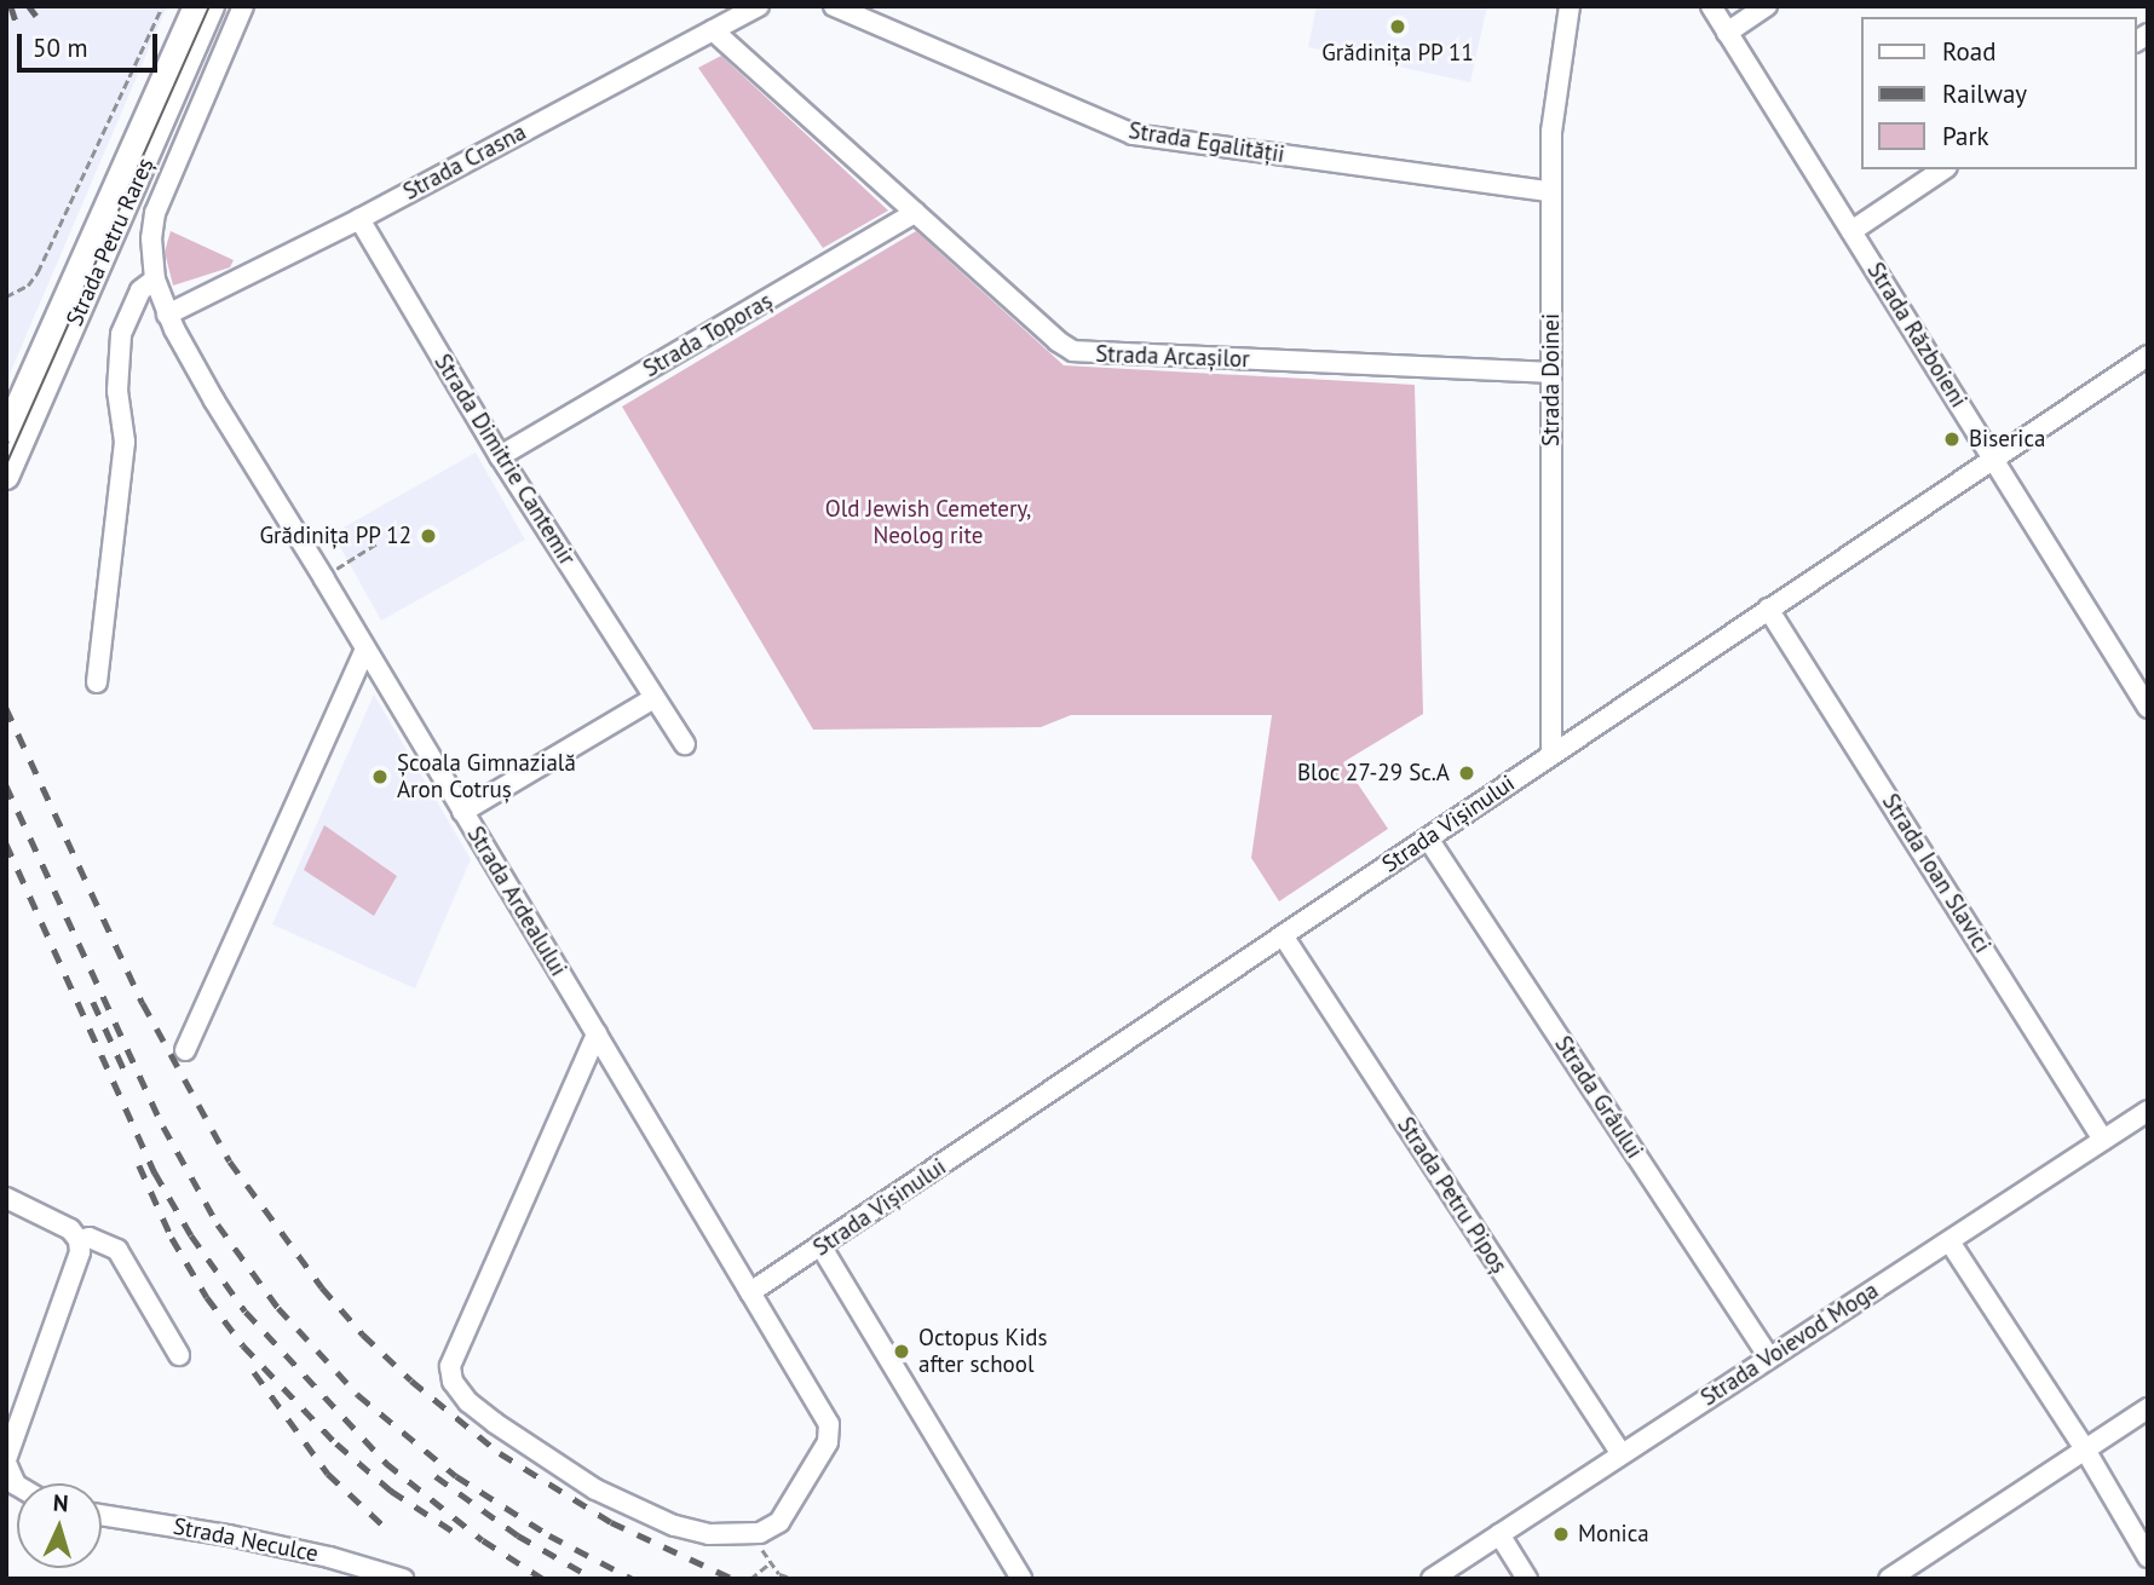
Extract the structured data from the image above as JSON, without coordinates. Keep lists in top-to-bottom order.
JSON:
{
  "streets": {
    "main road": ["Strada Petru Rareș"],
    "street": [
      "Strada Egalității",
      "Strada Crasna",
      "Strada Toporaș",
      "Strada Războieni",
      "Strada Arcașilor",
      "Strada Doinei",
      "Strada Dimitrie Cantemir",
      "Strada Vișinului",
      "Strada Ioan Slavici",
      "Strada Ardealului",
      "Strada Grâului",
      "Strada Petru Pipoș",
      "Strada Voievod Moga",
      "Strada Neculce"
    ]
  },
  "crossings": [
    ["Strada Egalității", "Strada Doinei"],
    ["Strada Crasna", "Strada Arcașilor"],
    ["Strada Crasna", "Strada Dimitrie Cantemir"],
    ["Strada Crasna", "Strada Ardealului"],
    ["Strada Petru Rareș", "Strada Ardealului"],
    ["Strada Toporaș", "Strada Arcașilor"],
    ["Strada Toporaș", "Strada Dimitrie Cantemir"],
    ["Strada Războieni", "Strada Vișinului"],
    ["Strada Arcașilor", "Strada Doinei"],
    ["Strada Doinei", "Strada Vișinului"],
    ["Strada Vișinului", "Strada Ioan Slavici"],
    ["Strada Vișinului", "Strada Ardealului"],
    ["Strada Vișinului", "Strada Grâului"],
    ["Strada Vișinului", "Strada Petru Pipoș"],
    ["Strada Ioan Slavici", "Strada Voievod Moga"],
    ["Strada Grâului", "Strada Voievod Moga"],
    ["Strada Petru Pipoș", "Strada Voievod Moga"]
  ],
  "parks": ["Old Jewish Cemetery, Neolog rite"],
  "places": [
    "Grădinița PP 11",
    "Biserica",
    "Grădinița PP 12",
    "Bloc 27-29 Sc.A",
    "Școala Gimnazială Aron Cotruș",
    "Octopus Kids after school",
    "Monica"
  ],
  "legend": ["Road", "Railway", "Park"],
  "scale_bar": "50 m",
  "north": "top"
}
